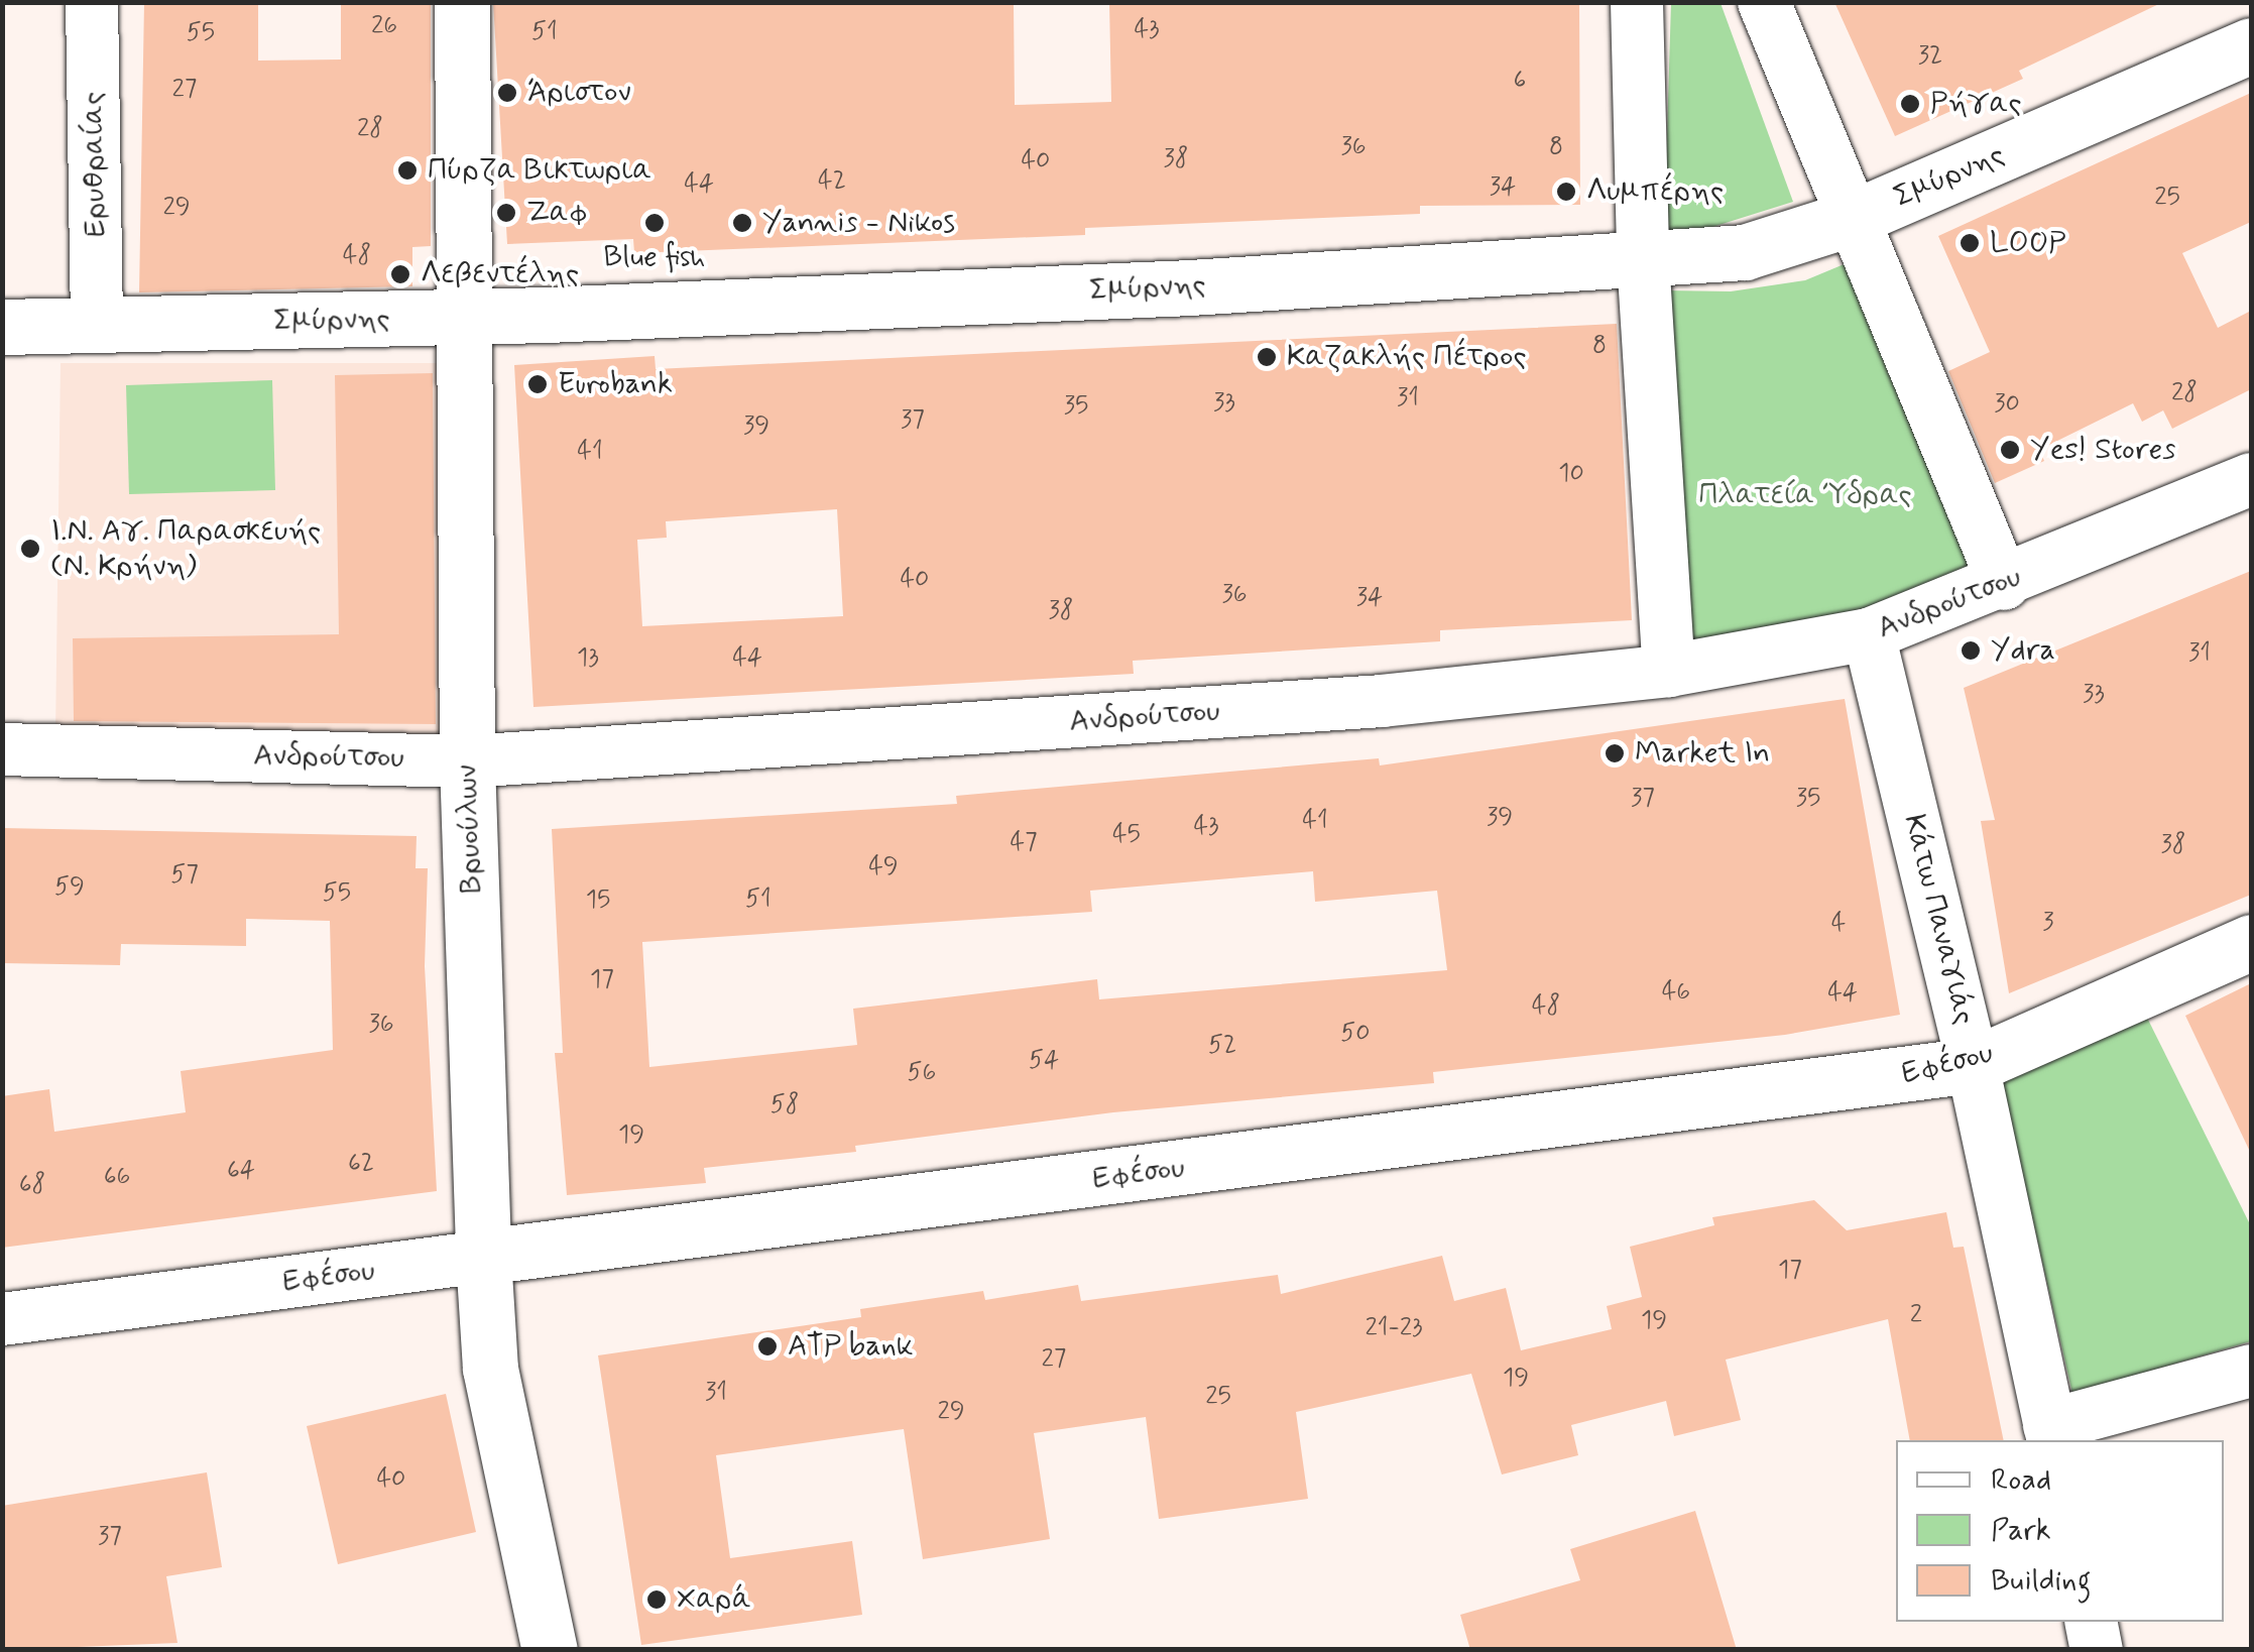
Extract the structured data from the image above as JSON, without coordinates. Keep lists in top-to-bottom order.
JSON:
{
  "streets": {
    "main road": ["Σμύρνης", "Βρυούλων", "Εφέσου"],
    "street": ["Ερυθραίας", "Ανδρούτσου", "Κάτω Παναγιάς"]
  },
  "crossings": [
    ["Ερυθραίας", "Σμύρνης"],
    ["Σμύρνης", "Βρυούλων"],
    ["Ανδρούτσου", "Βρυούλων"],
    ["Ανδρούτσου", "Κάτω Παναγιάς"],
    ["Βρυούλων", "Εφέσου"],
    ["Κάτω Παναγιάς", "Εφέσου"]
  ],
  "parks": ["Πλατεία Ύδρας"],
  "places": [
    "Άριστον",
    "Ρήγας",
    "Πύρζα Βικτωρια",
    "Λυμπέρης",
    "Ζαφ",
    "Blue fish",
    "Yannis - Nikos",
    "LOOP",
    "Λεβεντέλης",
    "Καζακλής Πέτρος",
    "Eurobank",
    "Yes! Stores",
    "Ι.Ν. Αγ. Παρασκευής (Ν. Κρήνη)",
    "Ydra",
    "Market In",
    "ATP bank",
    "Χαρά"
  ],
  "house_numbers": [
    "26",
    "43",
    "51",
    "55",
    "32",
    "6",
    "27",
    "28",
    "36",
    "8",
    "38",
    "40",
    "42",
    "44",
    "34",
    "25",
    "29",
    "48",
    "8",
    "28",
    "31",
    "33",
    "30",
    "35",
    "37",
    "39",
    "41",
    "10",
    "40",
    "36",
    "34",
    "38",
    "31",
    "13",
    "44",
    "33",
    "37",
    "35",
    "39",
    "41",
    "43",
    "45",
    "47",
    "38",
    "49",
    "57",
    "59",
    "55",
    "51",
    "15",
    "3",
    "4",
    "17",
    "46",
    "44",
    "48",
    "36",
    "50",
    "52",
    "54",
    "56",
    "58",
    "19",
    "62",
    "64",
    "66",
    "68",
    "17",
    "2",
    "19",
    "21-23",
    "27",
    "19",
    "31",
    "25",
    "29",
    "40",
    "37"
  ],
  "legend": ["Road", "Park", "Building"]
}
